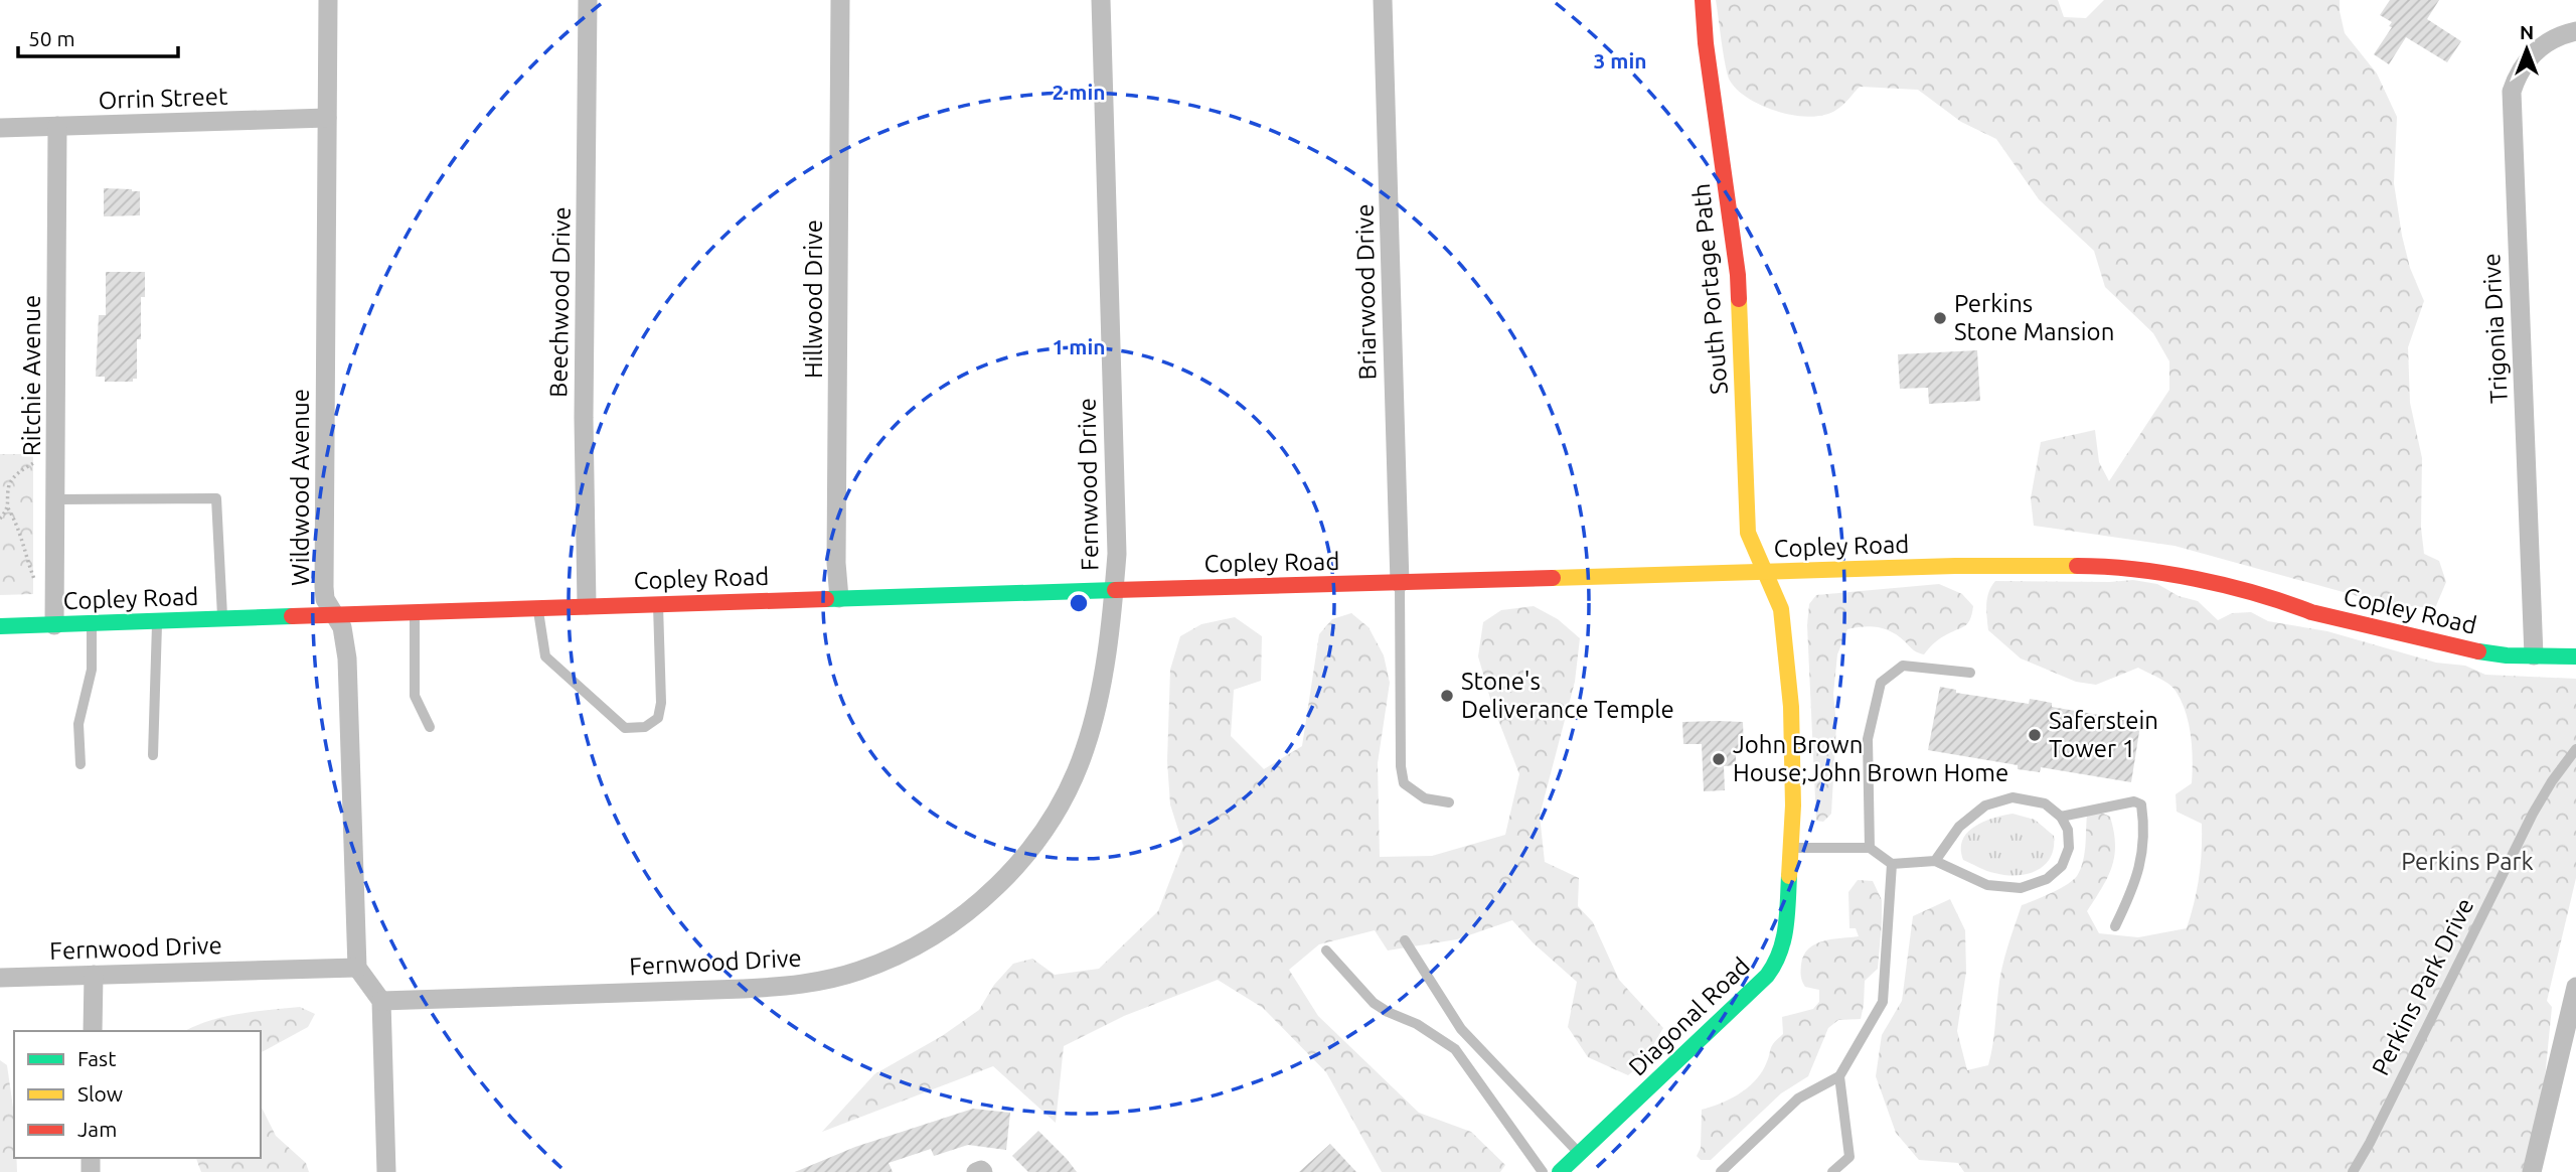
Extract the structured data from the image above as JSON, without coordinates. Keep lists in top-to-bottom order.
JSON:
{
  "streets": {
    "main road": ["South Portage Path", "Copley Road", "Diagonal Road"],
    "street": [
      "Orrin Street",
      "Briarwood Drive",
      "Hillwood Drive",
      "Beechwood Drive",
      "Trigonia Drive",
      "Ritchie Avenue",
      "Fernwood Drive",
      "Wildwood Avenue"
    ],
    "lane": ["Perkins Park Drive"]
  },
  "crossings": [
    ["Orrin Street", "Ritchie Avenue"],
    ["Orrin Street", "Wildwood Avenue"],
    ["South Portage Path", "Copley Road"],
    ["South Portage Path", "Diagonal Road"],
    ["Briarwood Drive", "Copley Road"],
    ["Hillwood Drive", "Copley Road"],
    ["Beechwood Drive", "Copley Road"],
    ["Trigonia Drive", "Copley Road"],
    ["Ritchie Avenue", "Copley Road"],
    ["Fernwood Drive", "Wildwood Avenue"],
    ["Fernwood Drive", "Copley Road"],
    ["Wildwood Avenue", "Copley Road"],
    ["Copley Road", "Diagonal Road"]
  ],
  "parks": ["Perkins Park"],
  "places": [
    "Perkins Stone Mansion",
    "Stone's Deliverance Temple",
    "Saferstein Tower 1",
    "John Brown House;John Brown Home"
  ],
  "legend": ["Fast", "Slow", "Jam"],
  "scale_bar": "50 m",
  "north": "top",
  "rings": ["3 min", "2 min", "1 min"]
}
